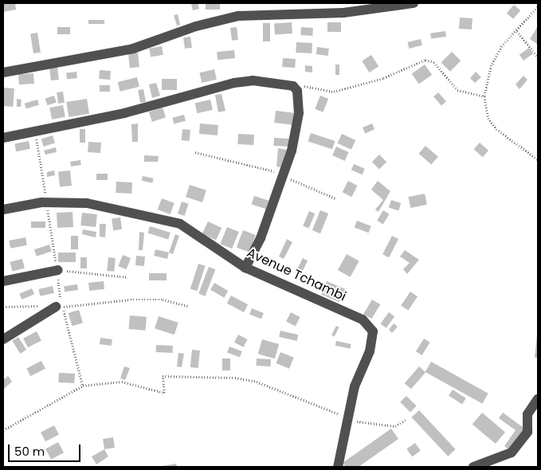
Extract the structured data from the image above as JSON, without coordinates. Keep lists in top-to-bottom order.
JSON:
{
  "streets": {
    "street": ["Avenue Tchambi"]
  },
  "scale_bar": "50 m"
}
